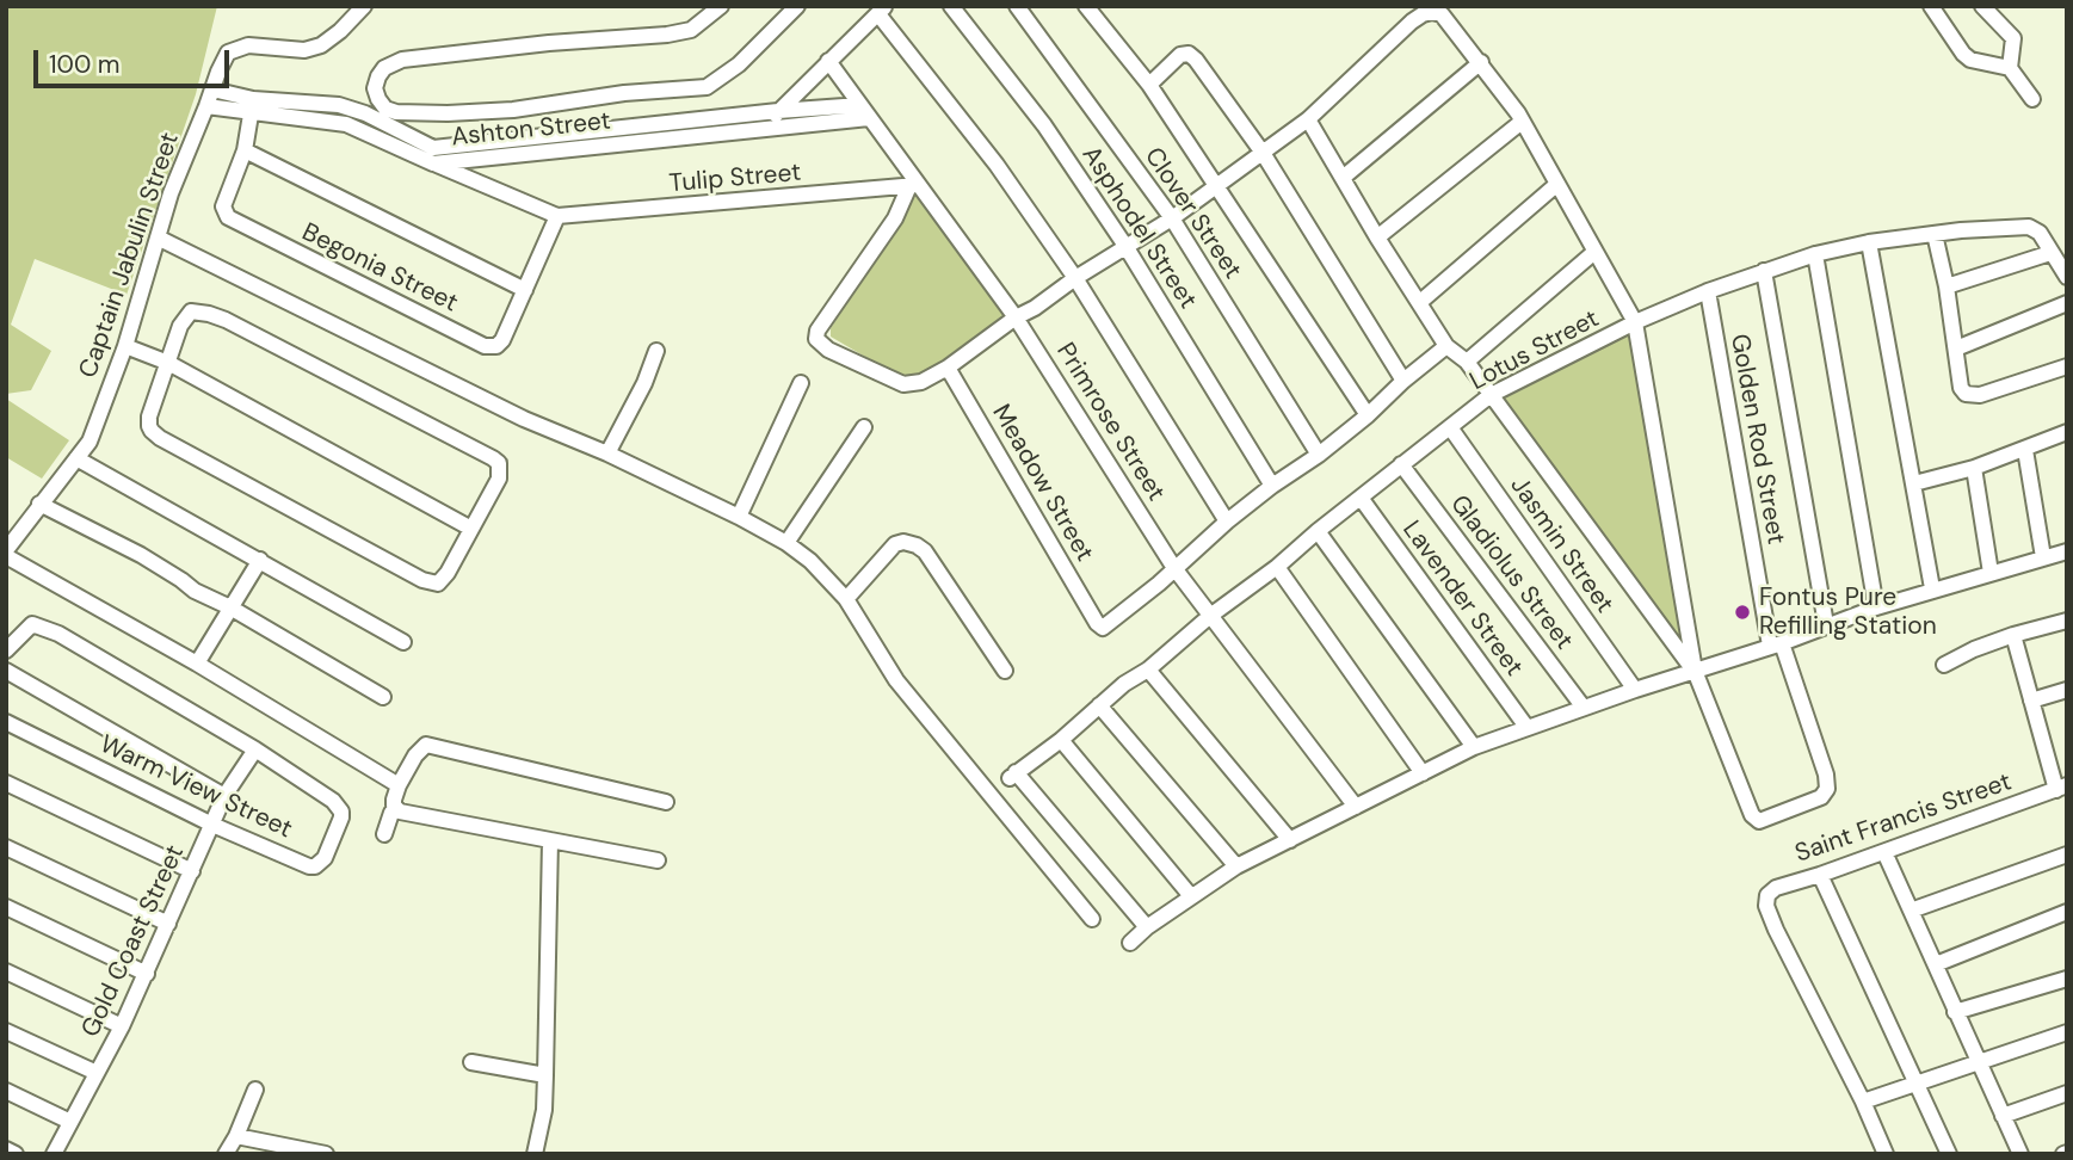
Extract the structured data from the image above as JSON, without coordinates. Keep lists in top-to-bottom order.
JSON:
{
  "streets": {
    "street": [
      "Ashton Street",
      "Tulip Street",
      "Clover Street",
      "Asphodel Street",
      "Captain Jabulin Street",
      "Begonia Street",
      "Lotus Street",
      "Primrose Street",
      "Golden Rod Street",
      "Meadow Street",
      "Jasmin Street",
      "Gladiolus Street",
      "Lavender Street",
      "Warm View Street",
      "Saint Francis Street",
      "Gold Coast Street"
    ]
  },
  "crossings": [
    ["Ashton Street", "Captain Jabulin Street"],
    ["Ashton Street", "Begonia Street"],
    ["Ashton Street", "Primrose Street"],
    ["Tulip Street", "Begonia Street"],
    ["Tulip Street", "Primrose Street"],
    ["Lotus Street", "Primrose Street"],
    ["Lotus Street", "Golden Rod Street"],
    ["Lotus Street", "Jasmin Street"],
    ["Lotus Street", "Gladiolus Street"],
    ["Lotus Street", "Lavender Street"],
    ["Primrose Street", "Meadow Street"],
    ["Warm View Street", "Gold Coast Street"]
  ],
  "places": ["Fontus Pure Refilling Station"],
  "scale_bar": "100 m"
}
